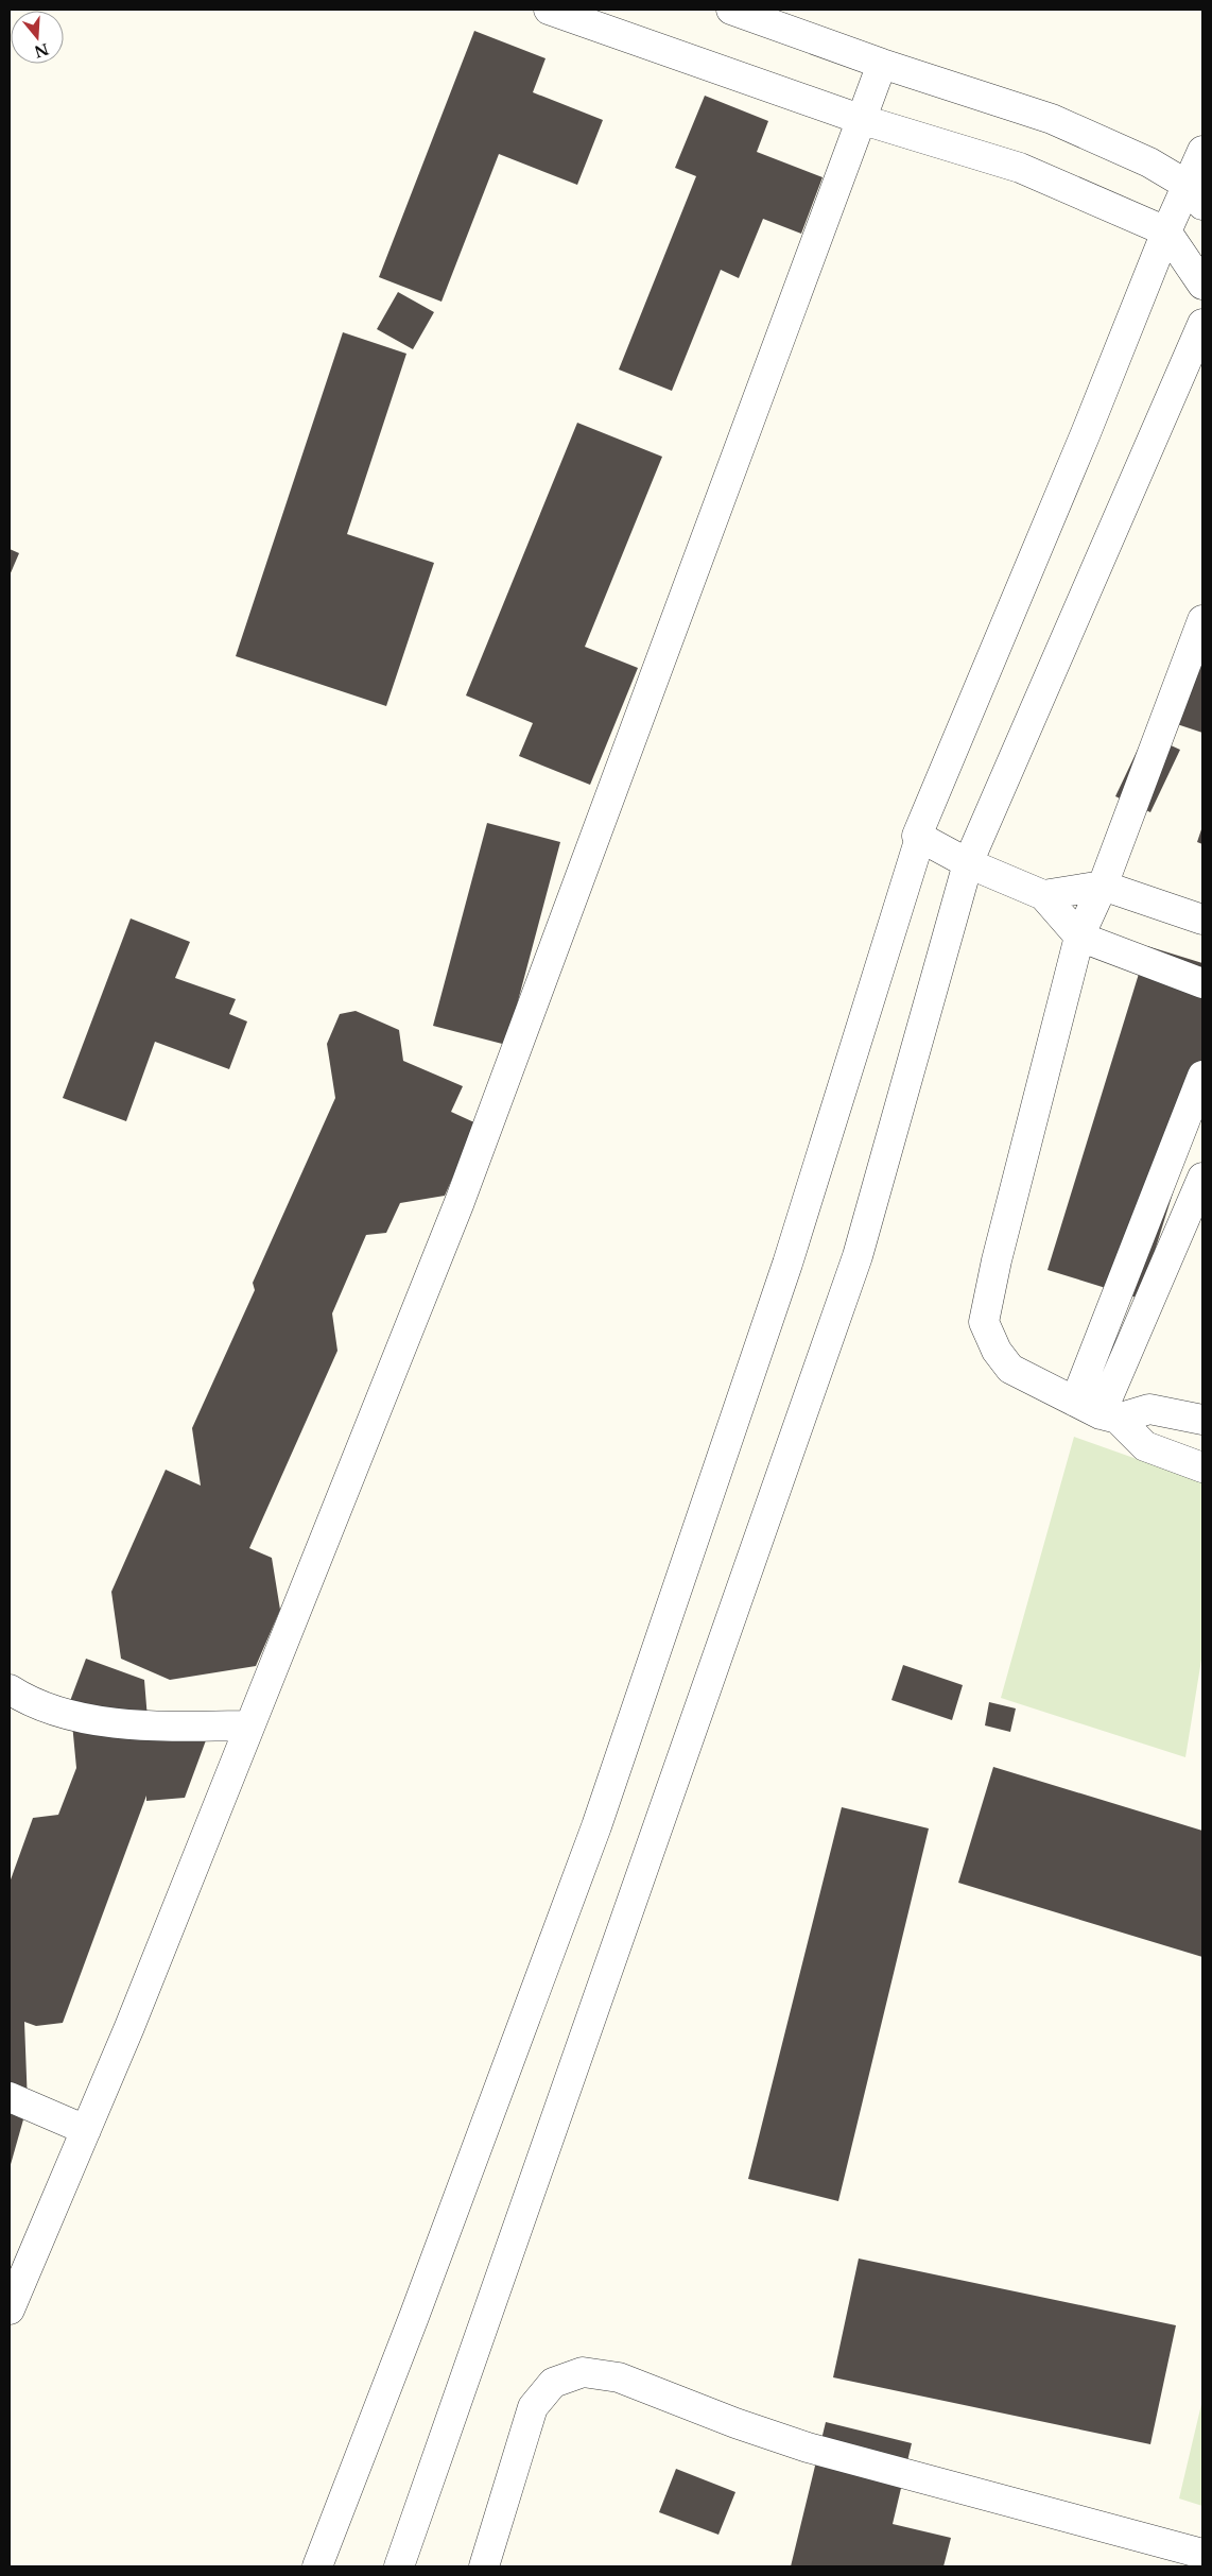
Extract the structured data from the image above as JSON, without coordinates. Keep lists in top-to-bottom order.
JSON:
{
  "north": "bottom"
}
